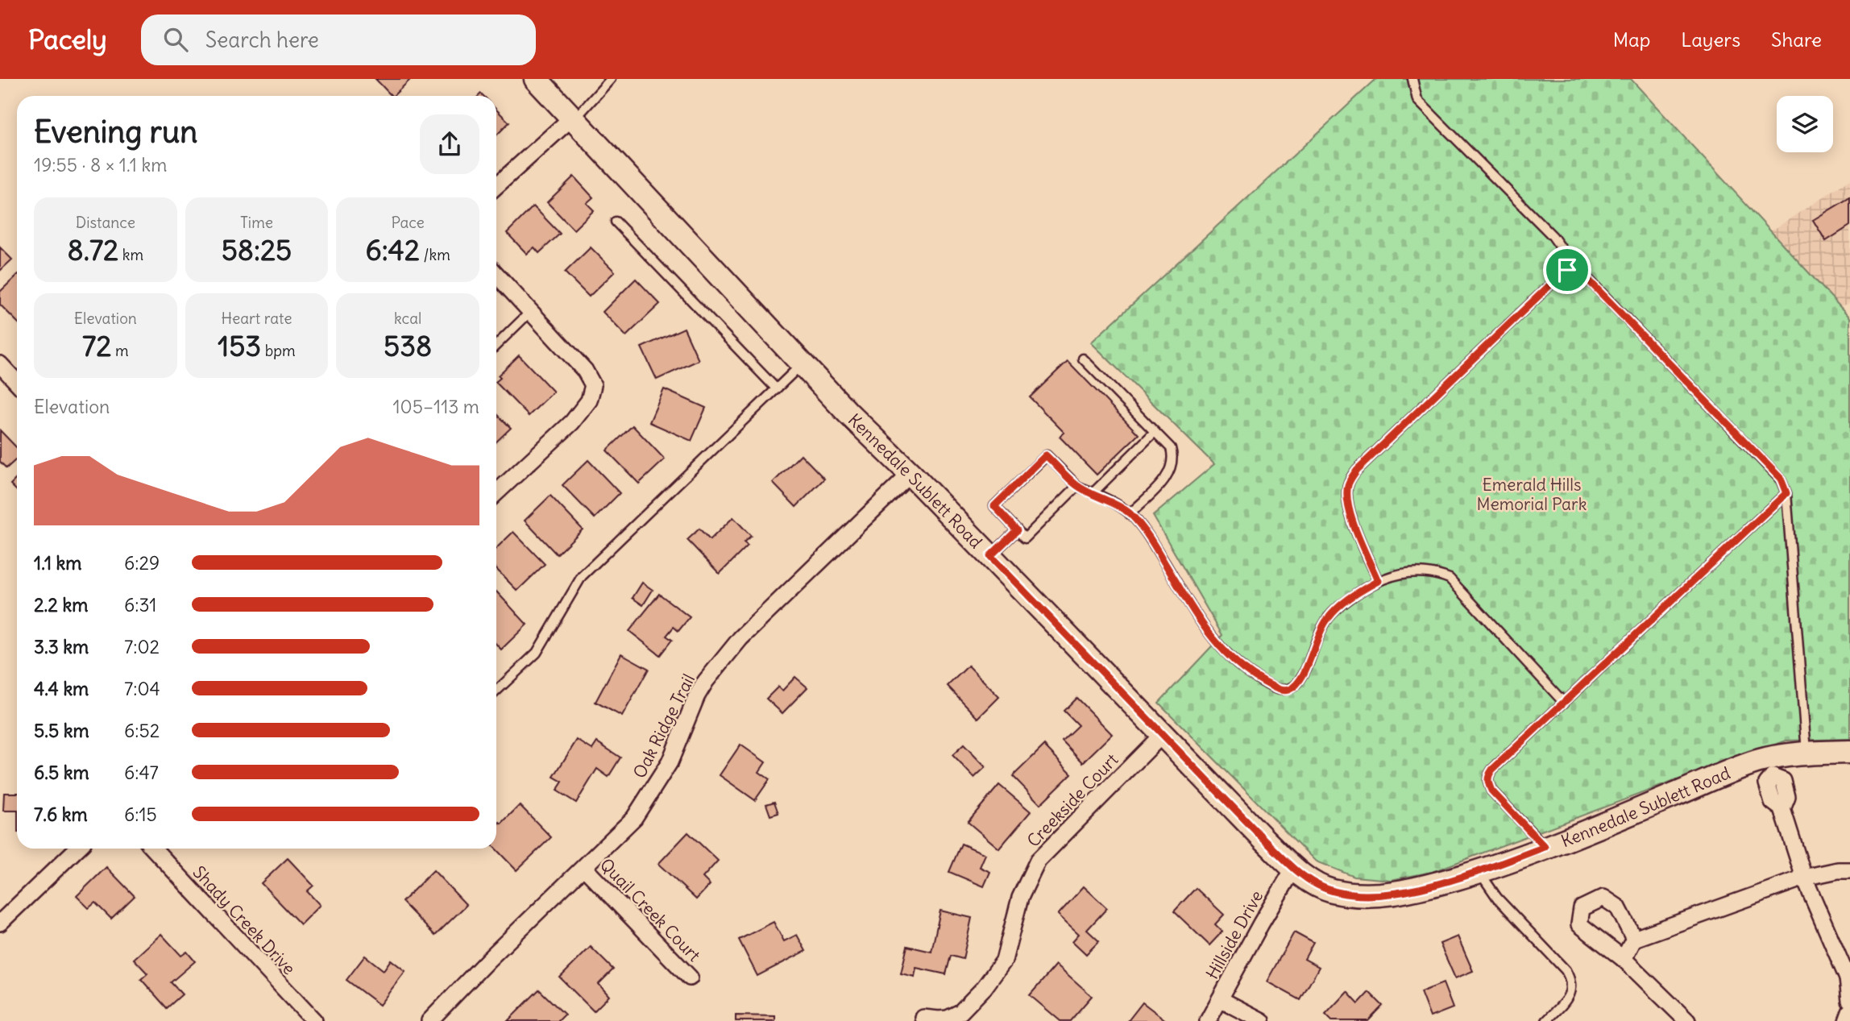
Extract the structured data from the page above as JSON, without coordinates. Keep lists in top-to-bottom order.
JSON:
{
  "streets": {
    "main road": ["Kennedale Sublett Road"],
    "street": [
      "Oak Ridge Trail",
      "Creekside Court",
      "Quail Creek Court",
      "Shady Creek Drive",
      "Hillside Drive"
    ]
  },
  "crossings": [
    ["Kennedale Sublett Road", "Oak Ridge Trail"],
    ["Kennedale Sublett Road", "Creekside Court"],
    ["Kennedale Sublett Road", "Hillside Drive"],
    ["Oak Ridge Trail", "Quail Creek Court"]
  ],
  "parks": ["Emerald Hills Memorial Park"],
  "page": {
    "header": "Pacely",
    "search": "Search here",
    "nav": ["Map", "Layers", "Share"],
    "heading": ["Evening run", "19:55 · 8 × 1.1 km"],
    "stats": [
      ["Distance", "8.72 km"],
      ["Time", "58:25"],
      ["Pace", "6:42 /km"],
      ["Elevation", "72 m"],
      ["Heart rate", "153 bpm"],
      ["kcal", "538"]
    ],
    "chart": ["Elevation", "105–113 m"],
    "list": [
      {
        "name": "1.1 km",
        "note": "6:29"
      },
      {
        "name": "2.2 km",
        "note": "6:31"
      },
      {
        "name": "3.3 km",
        "note": "7:02"
      },
      {
        "name": "4.4 km",
        "note": "7:04"
      },
      {
        "name": "5.5 km",
        "note": "6:52"
      },
      {
        "name": "6.5 km",
        "note": "6:47"
      },
      {
        "name": "7.6 km",
        "note": "6:15"
      }
    ]
  }
}
